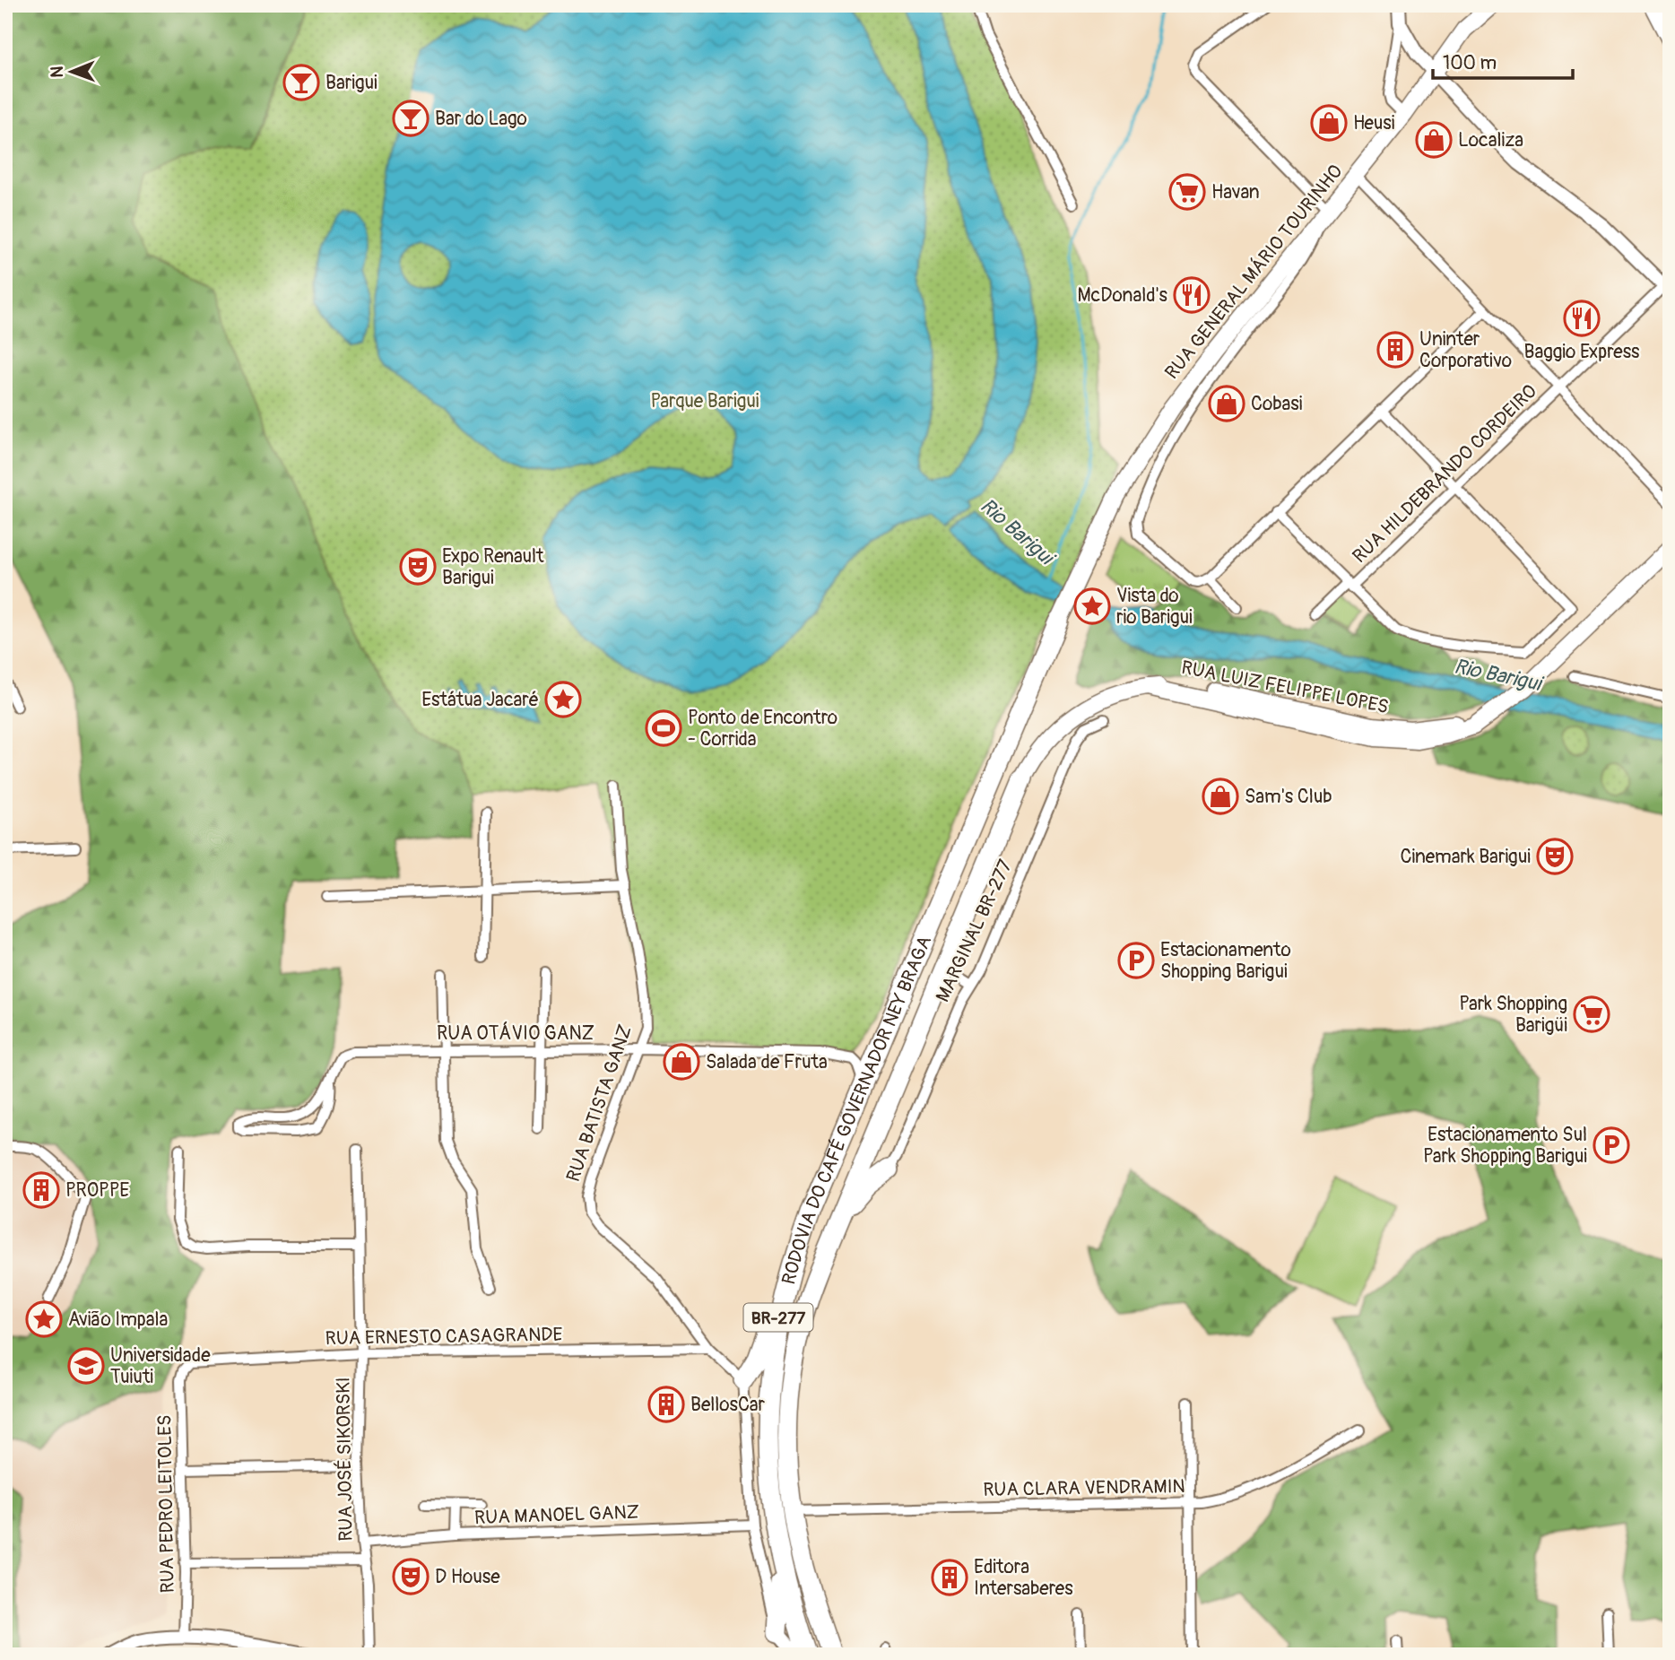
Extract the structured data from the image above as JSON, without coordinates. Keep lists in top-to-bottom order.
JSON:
{
  "streets": {
    "highway": ["RODOVIA DO CAFÉ GOVERNADOR NEY BRAGA", "BR-277"],
    "main road": ["RUA GENERAL MÁRIO TOURINHO", "RUA LUIZ FELIPPE LOPES"],
    "street": [
      "RUA HILDEBRANDO CORDEIRO",
      "MARGINAL BR-277",
      "RUA OTÁVIO GANZ",
      "RUA BATISTA GANZ",
      "RUA ERNESTO CASAGRANDE",
      "RUA JOSÉ SIKORSKI",
      "RUA CLARA VENDRAMIN",
      "RUA PEDRO LEITOLES",
      "RUA MANOEL GANZ"
    ]
  },
  "crossings": [
    ["RUA GENERAL MÁRIO TOURINHO", "RODOVIA DO CAFÉ GOVERNADOR NEY BRAGA"],
    ["RUA LUIZ FELIPPE LOPES", "RODOVIA DO CAFÉ GOVERNADOR NEY BRAGA"],
    ["RUA OTÁVIO GANZ", "RUA BATISTA GANZ"],
    ["RUA OTÁVIO GANZ", "RODOVIA DO CAFÉ GOVERNADOR NEY BRAGA"],
    ["RUA BATISTA GANZ", "RUA ERNESTO CASAGRANDE"],
    ["RODOVIA DO CAFÉ GOVERNADOR NEY BRAGA", "RUA CLARA VENDRAMIN"],
    ["RUA ERNESTO CASAGRANDE", "RUA JOSÉ SIKORSKI"],
    ["RUA ERNESTO CASAGRANDE", "RUA PEDRO LEITOLES"],
    ["RUA JOSÉ SIKORSKI", "RUA MANOEL GANZ"]
  ],
  "water": ["Rio Barigui"],
  "parks": ["Parque Barigui"],
  "places": {
    "bar": ["Barigui", "Bar do Lago"],
    "shop": [
      "Heusi",
      "Localiza",
      "Cobasi",
      "Sam's Club",
      "Salada de Fruta"
    ],
    "supermarket": ["Havan", "Park Shopping Barigüi"],
    "restaurant": ["McDonald's", "Baggio Express"],
    "building": [
      "Uninter Corporativo",
      "PROPPE",
      "BellosCar",
      "Editora Intersaberes"
    ],
    "theatre": ["Expo Renault Barigui", "Cinemark Barigui", "D House"],
    "place": ["Vista do rio Barigui", "Estátua Jacaré", "Avião Impala"],
    "sports": ["Ponto de Encontro - Corrida"],
    "parking": ["Estacionamento Shopping Barigui", "Estacionamento Sul Park Shopping Barigui"],
    "school or university": ["Universidade Tuiuti"]
  },
  "scale_bar": "100 m",
  "north": "left"
}
